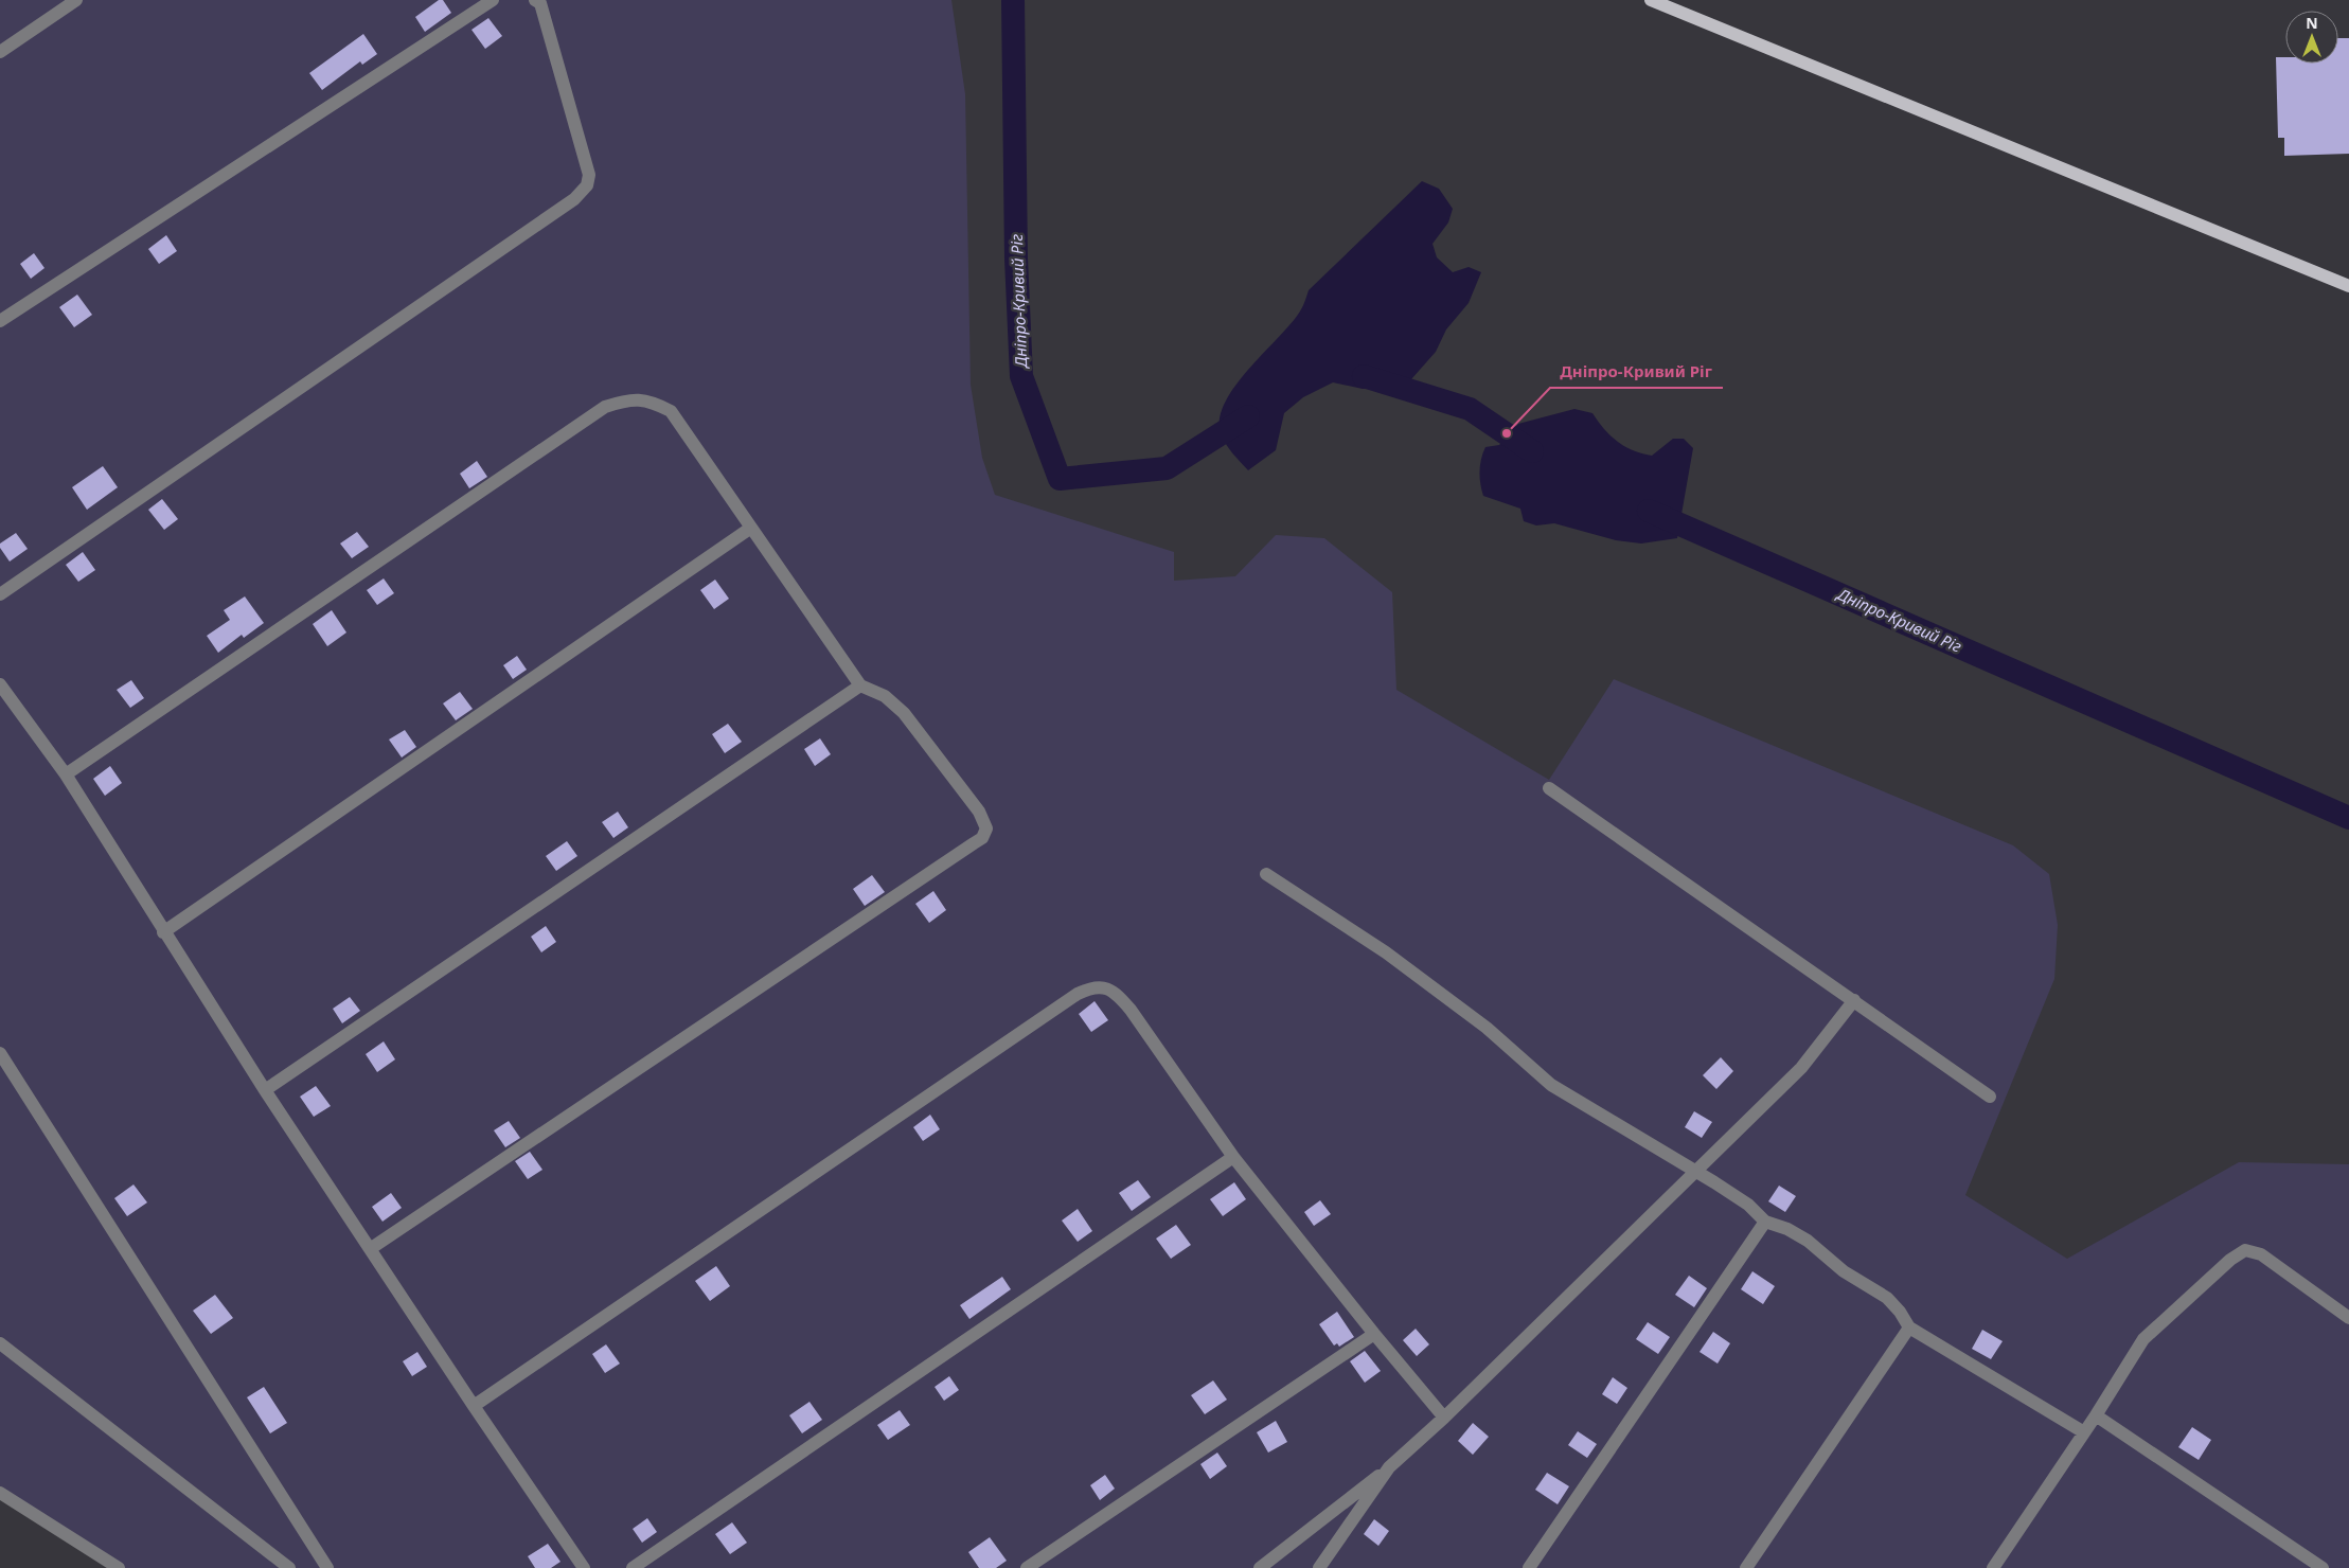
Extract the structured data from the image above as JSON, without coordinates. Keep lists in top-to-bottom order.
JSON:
{
  "water": ["Дніпро-Кривий Ріг"],
  "places": ["Дніпро-Кривий Ріг"],
  "north": "top"
}
